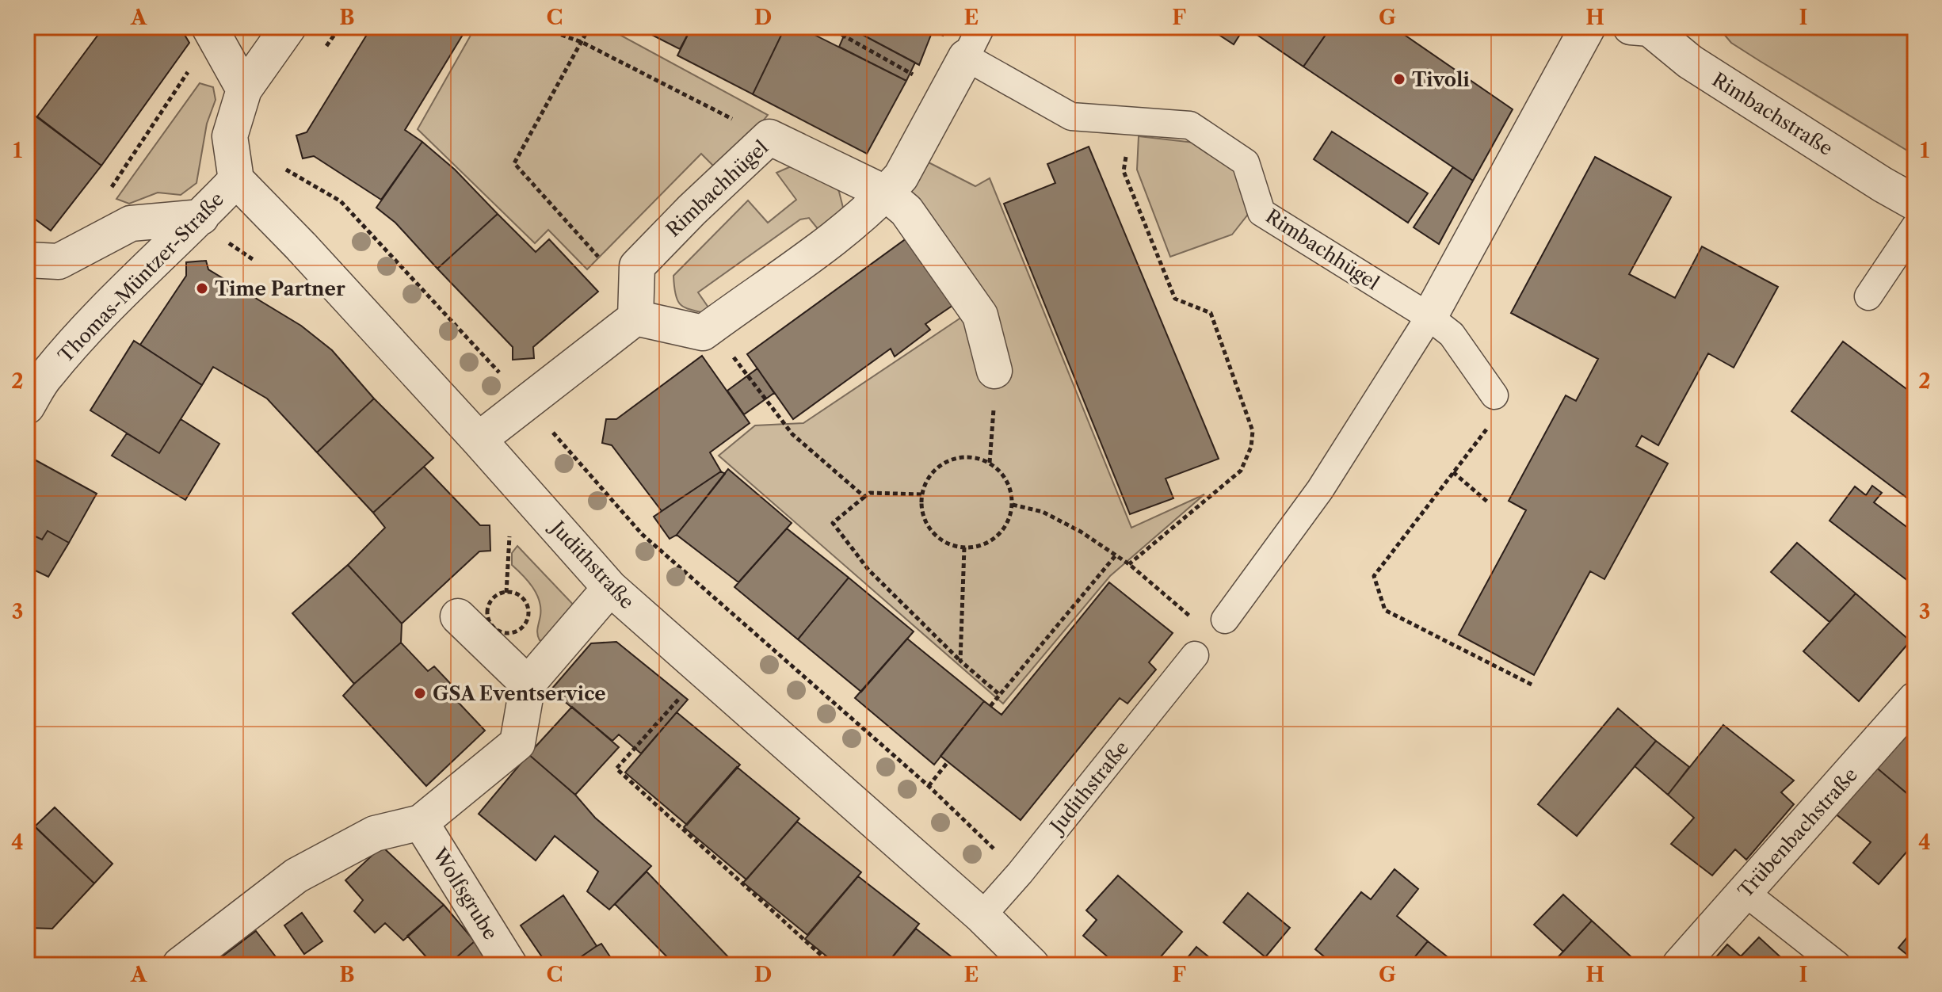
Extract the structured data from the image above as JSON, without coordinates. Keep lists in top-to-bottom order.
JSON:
{
  "streets": {
    "street": [
      "Rimbachstraße",
      "Rimbachhügel",
      "Thomas-Müntzer-Straße",
      "Judithstraße",
      "Trübenbachstraße",
      "Wolfsgrube"
    ]
  },
  "crossings": [
    ["Thomas-Müntzer-Straße", "Judithstraße"]
  ],
  "places": ["Tivoli", "Time Partner", "GSA Eventservice"],
  "grid": {
    "columns": [
      "A",
      "B",
      "C",
      "D",
      "E",
      "F",
      "G",
      "H",
      "I"
    ],
    "rows": [
      "1",
      "2",
      "3",
      "4"
    ]
  }
}
